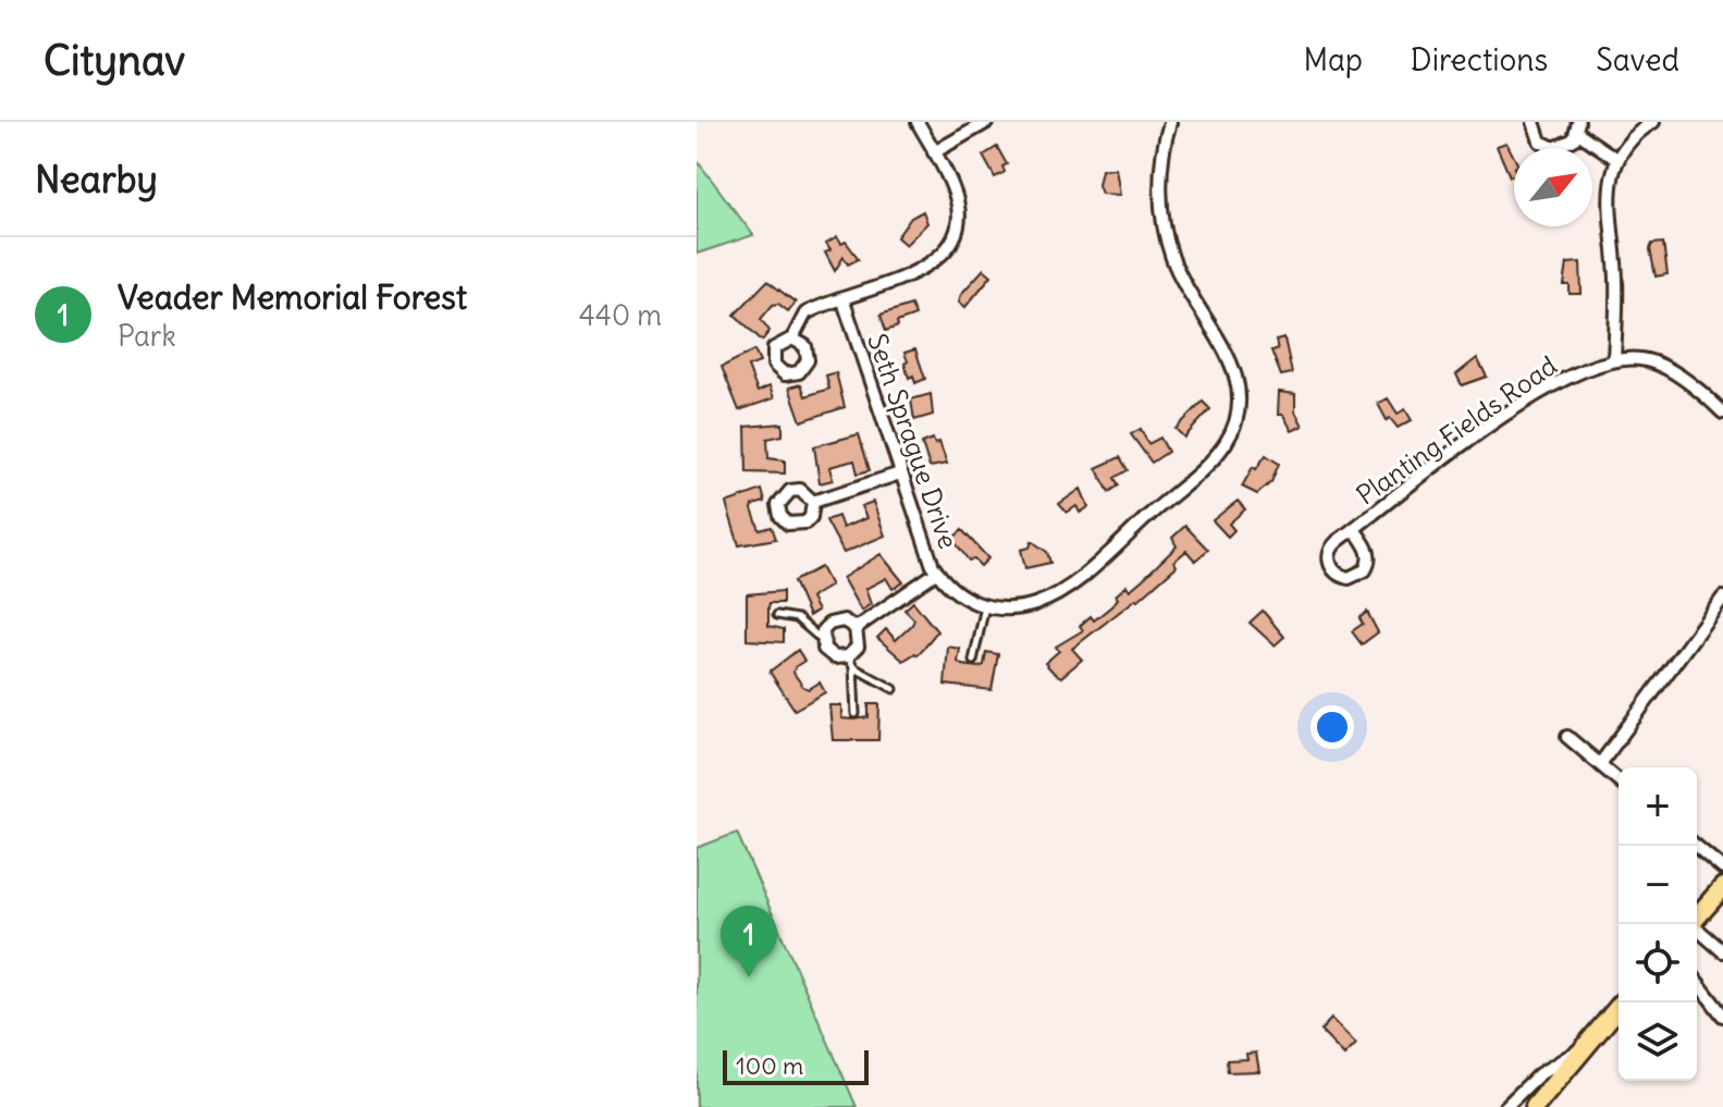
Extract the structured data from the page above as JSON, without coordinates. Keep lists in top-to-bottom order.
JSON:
{
  "streets": {
    "street": ["Planting Fields Road", "Seth Sprague Drive"]
  },
  "scale_bar": "100 m",
  "north": "top right",
  "page": {
    "header": "Citynav",
    "nav": ["Map", "Directions", "Saved"],
    "heading": "Nearby",
    "list": [
      {
        "mark": "1",
        "name": "Veader Memorial Forest",
        "note": "Park",
        "value": "440 m"
      }
    ],
    "map_buttons": ["+", "−"],
    "pins": "1",
    "scale": "100 m"
  }
}
